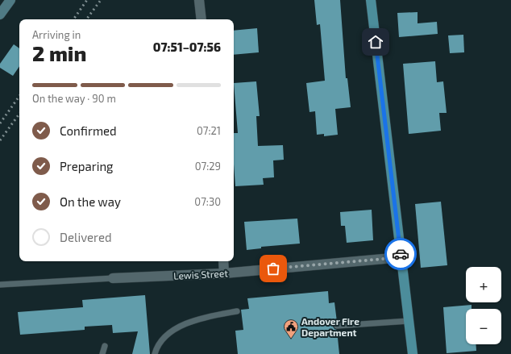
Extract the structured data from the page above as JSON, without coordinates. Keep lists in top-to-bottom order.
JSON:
{
  "streets": {
    "street": ["Lewis Street"]
  },
  "places": {
    "public building": ["Andover Fire Department"]
  },
  "page": {
    "heading": ["2 min", "Arriving in", "07:51–07:56"],
    "bar": "On the way · 90 m",
    "list": [
      ["Confirmed", "07:21"],
      ["Preparing", "07:29"],
      ["On the way", "07:30"],
      "Delivered"
    ],
    "map_buttons": ["+", "−"]
  }
}
